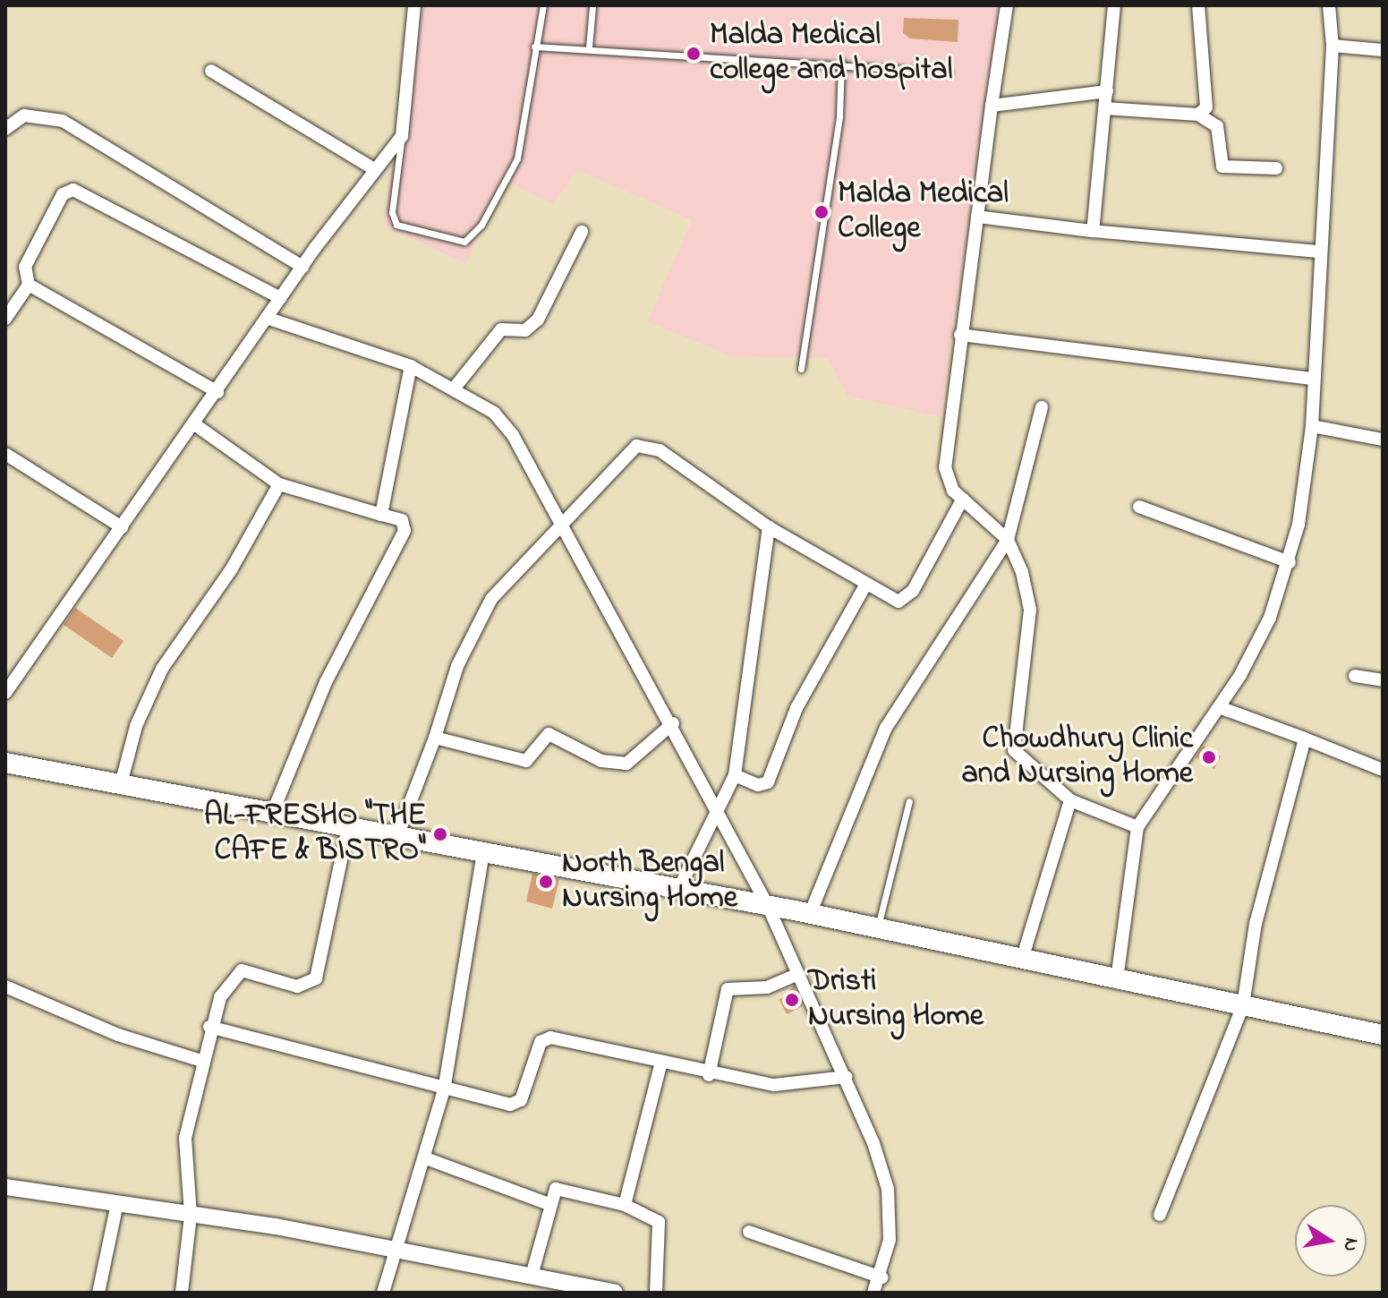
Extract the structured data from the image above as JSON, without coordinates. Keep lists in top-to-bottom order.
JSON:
{
  "places": [
    "Malda Medical college and hospital",
    "Malda Medical College",
    "Chowdhury Clinic and Nursing Home",
    "AL-FRESHO \"THE CAFE & BISTRO\"",
    "North Bengal Nursing Home",
    "Dristi Nursing Home"
  ],
  "north": "right"
}
